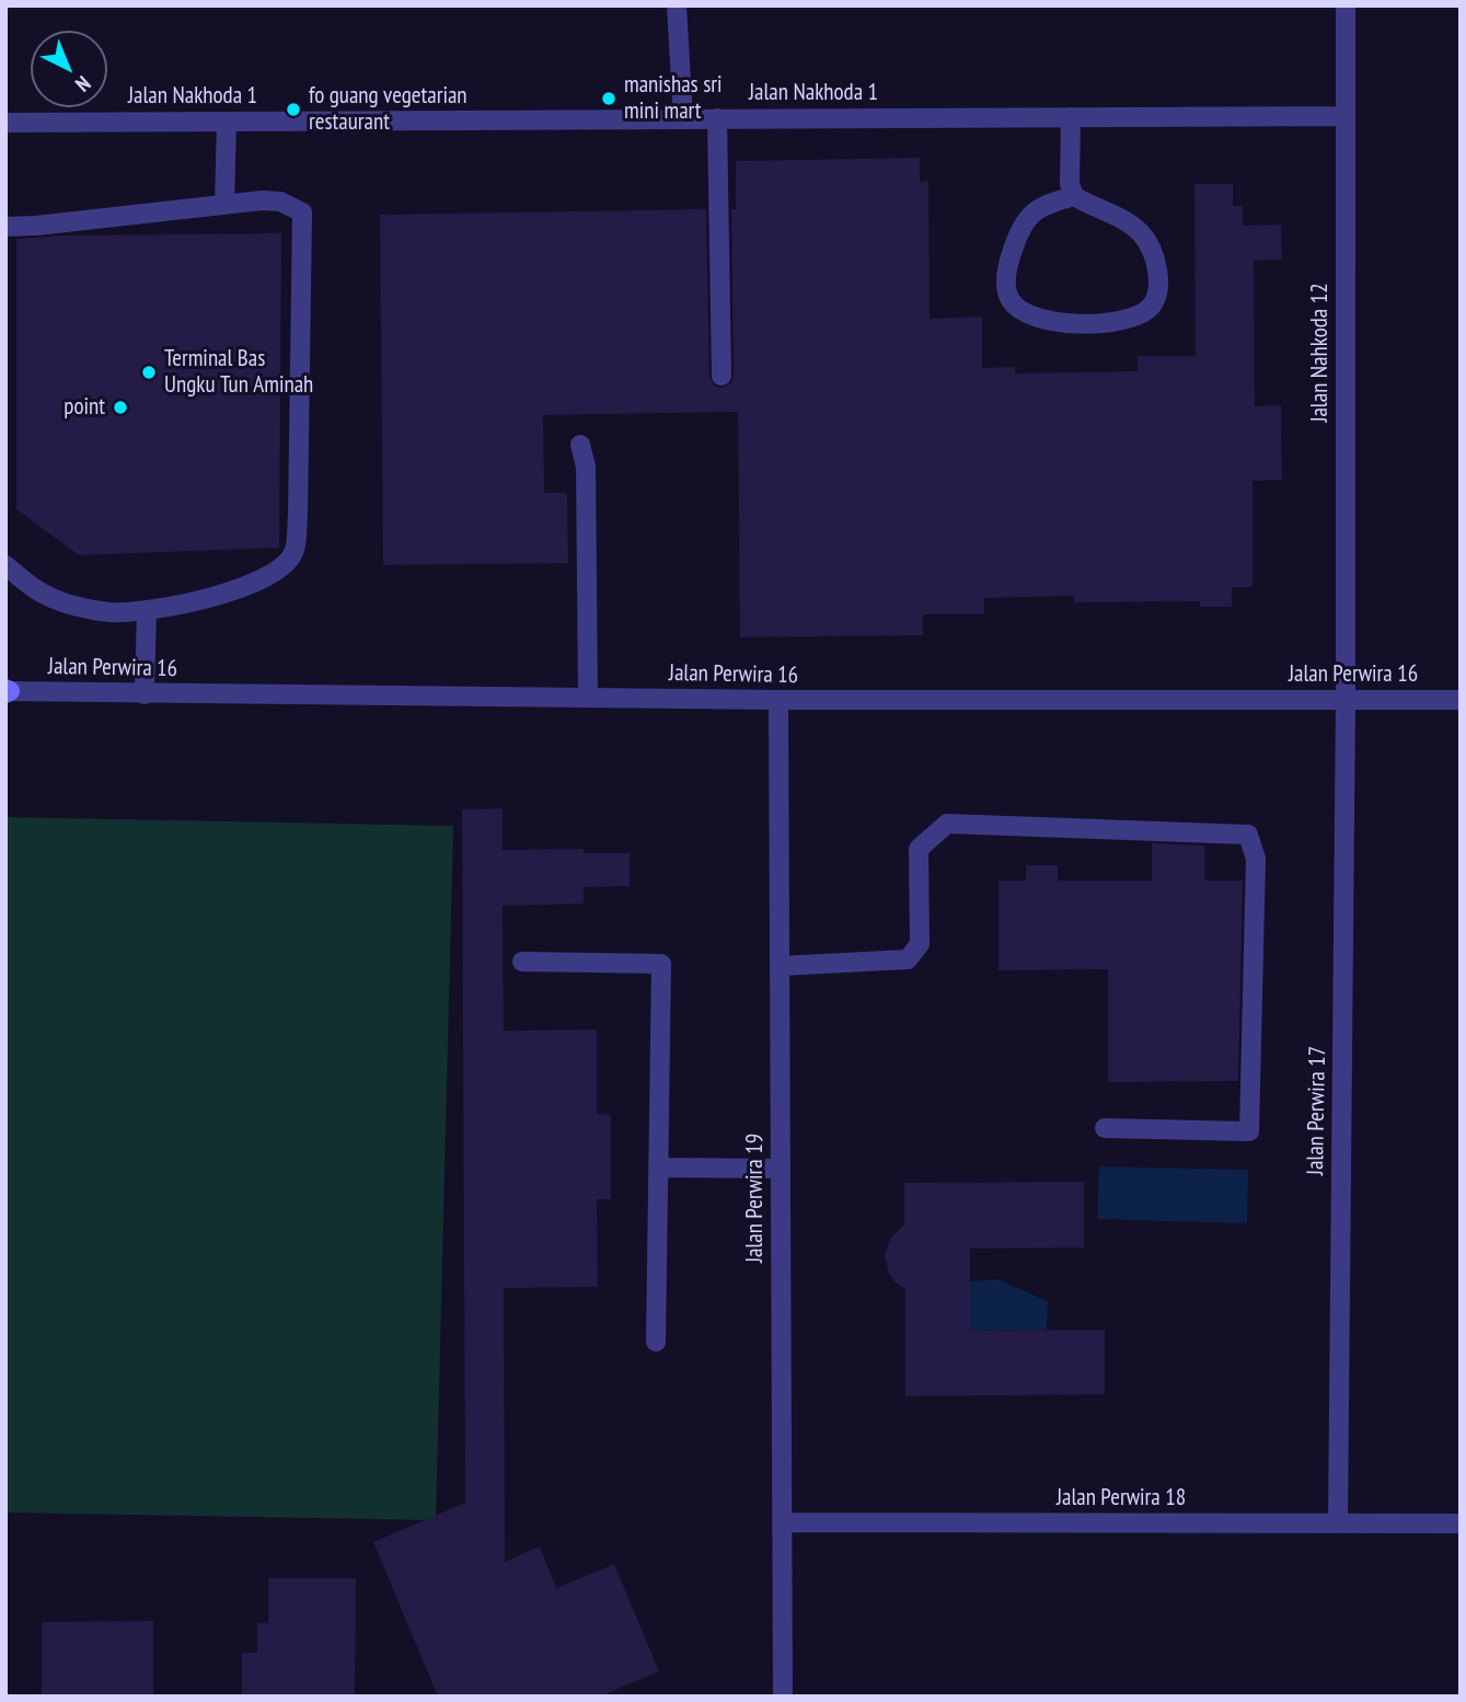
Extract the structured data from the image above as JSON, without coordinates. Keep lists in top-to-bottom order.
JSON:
{
  "streets": {
    "street": [
      "Jalan Nakhoda 1",
      "Jalan Nahkoda 12",
      "Jalan Perwira 16",
      "Jalan Perwira 17",
      "Jalan Perwira 19",
      "Jalan Perwira 18"
    ]
  },
  "crossings": [
    ["Jalan Nakhoda 1", "Jalan Nahkoda 12"],
    ["Jalan Nahkoda 12", "Jalan Perwira 16"],
    ["Jalan Nahkoda 12", "Jalan Perwira 17"],
    ["Jalan Perwira 16", "Jalan Perwira 17"],
    ["Jalan Perwira 16", "Jalan Perwira 19"],
    ["Jalan Perwira 17", "Jalan Perwira 18"],
    ["Jalan Perwira 19", "Jalan Perwira 18"]
  ],
  "places": [
    "manishas sri mini mart",
    "fo guang vegetarian restaurant",
    "Terminal Bas Ungku Tun Aminah",
    "point"
  ],
  "north": "bottom right"
}
